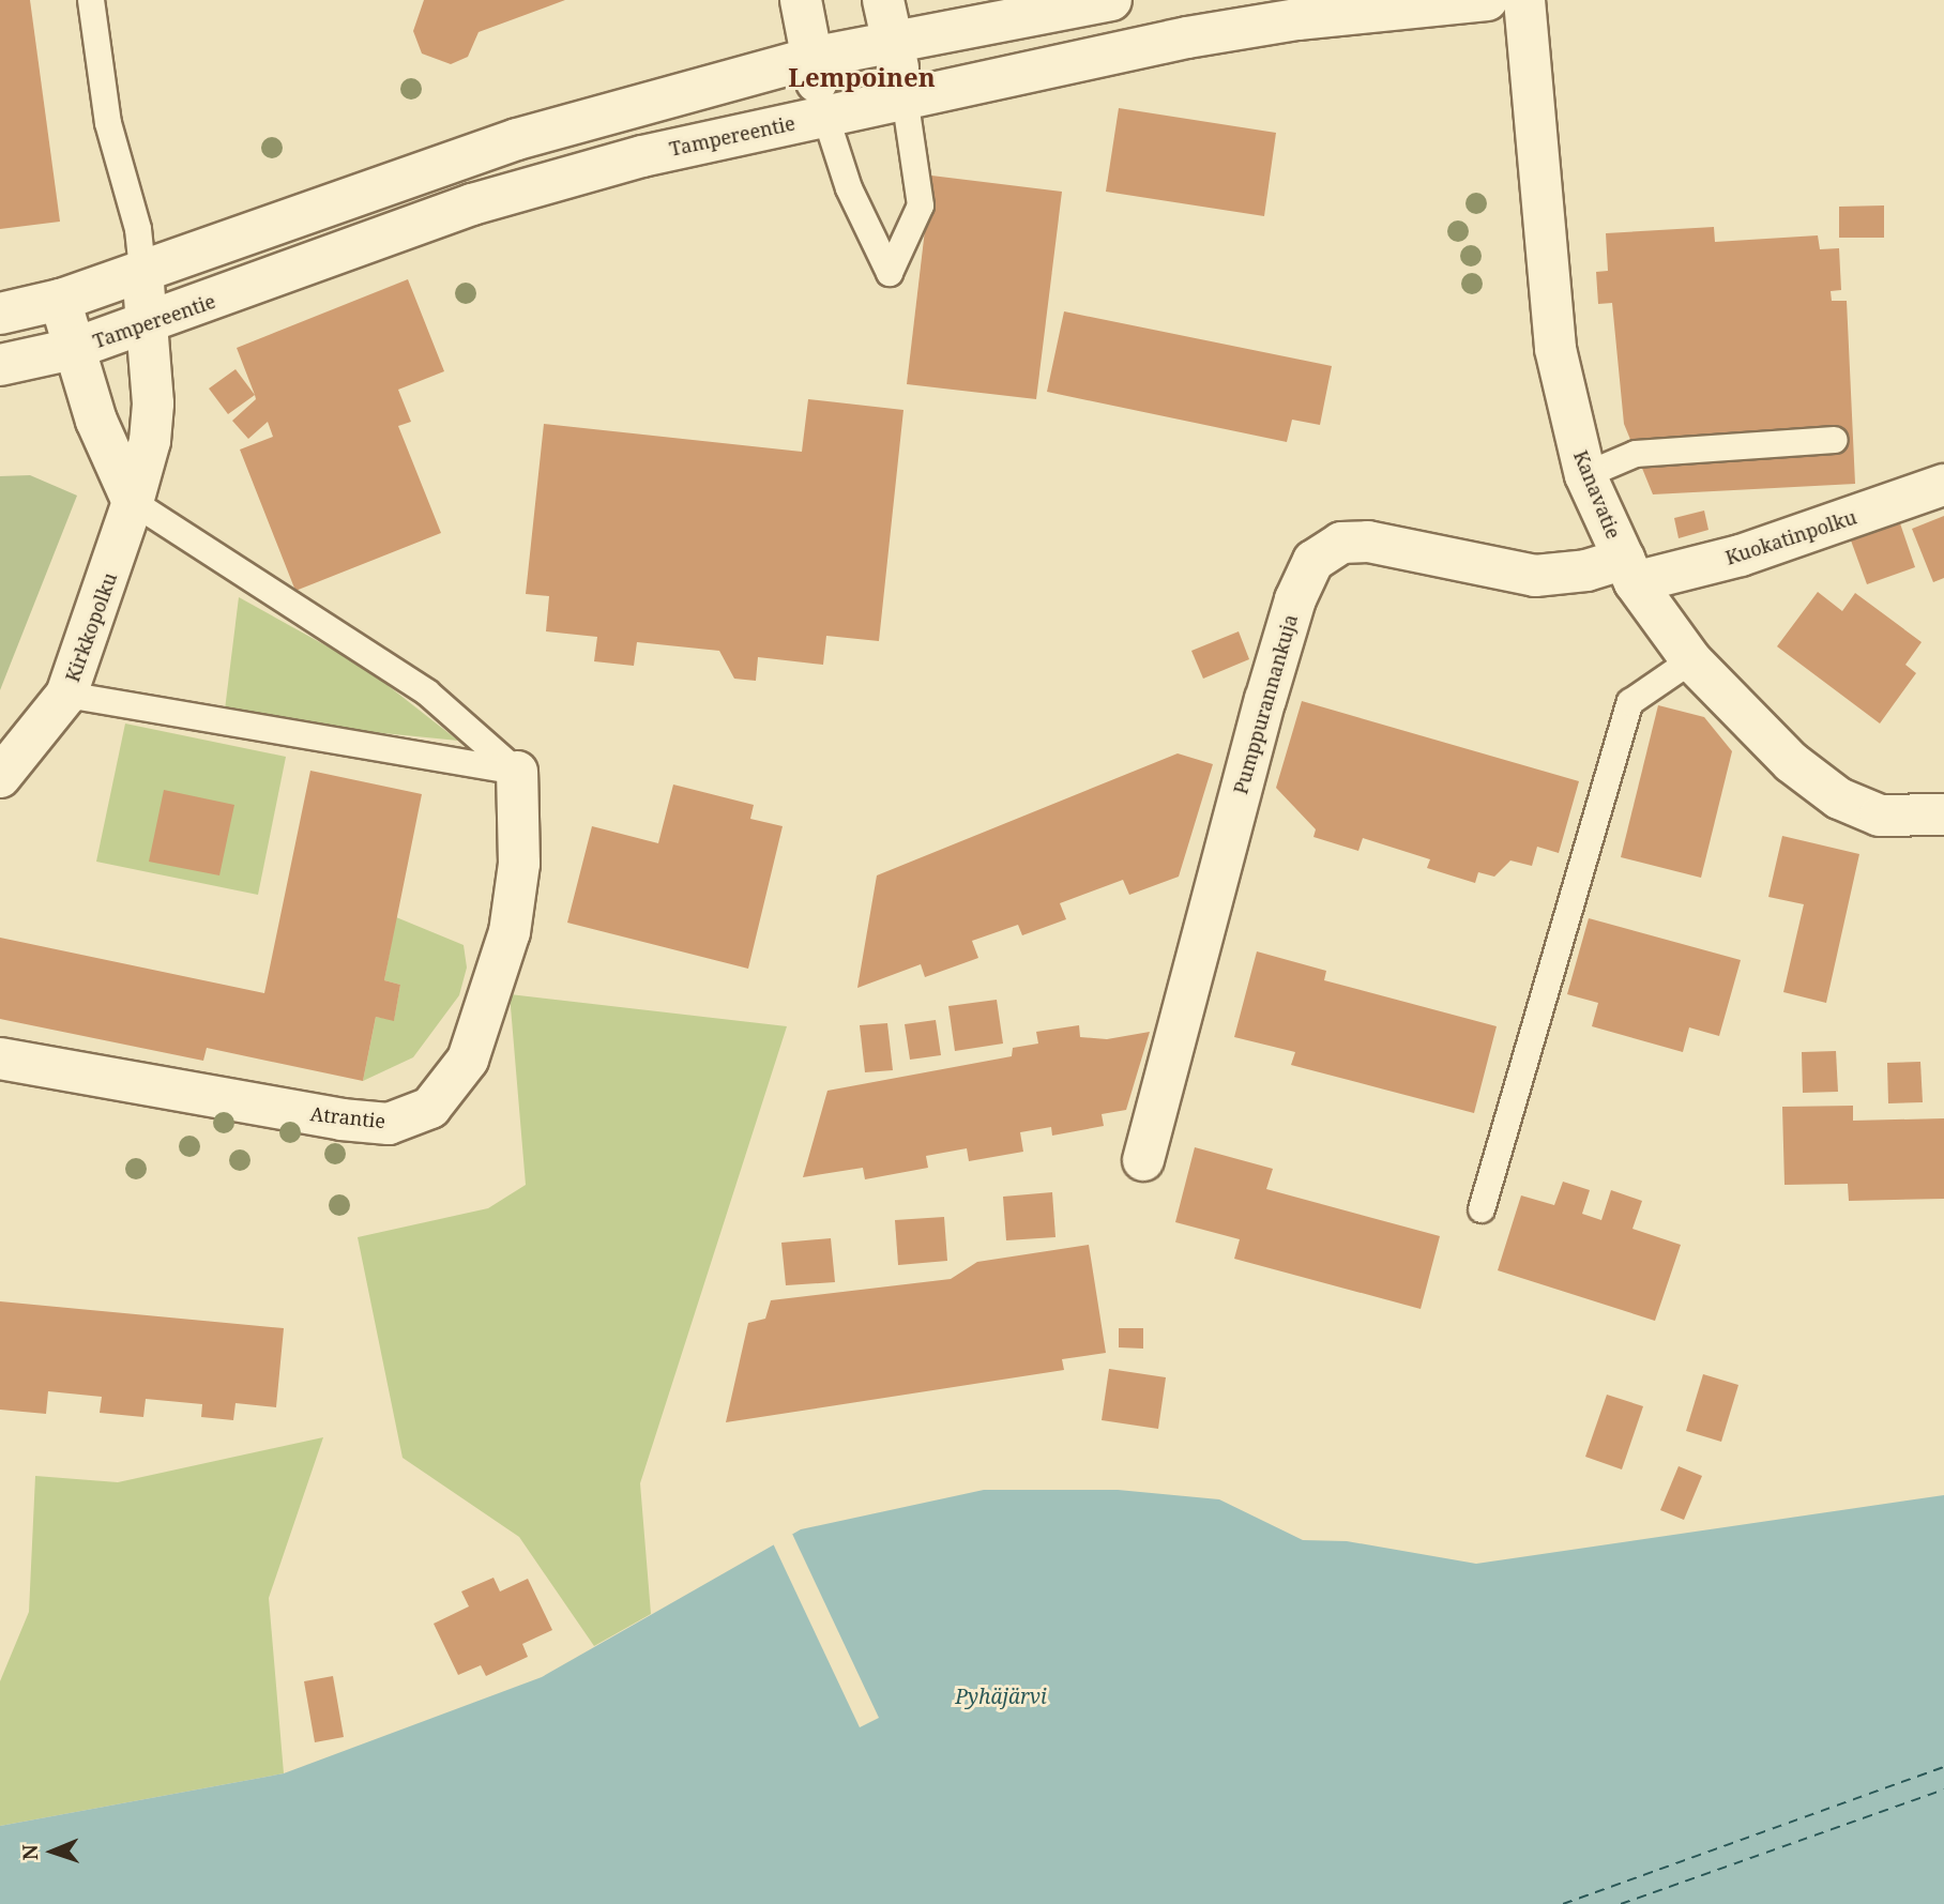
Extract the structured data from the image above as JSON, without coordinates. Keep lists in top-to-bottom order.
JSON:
{
  "streets": {
    "street": [
      "Tampereentie",
      "Kanavatie",
      "Kuokatinpolku",
      "Kirkkopolku",
      "Pumppurannankuja",
      "Atrantie"
    ]
  },
  "crossings": [
    ["Tampereentie", "Kirkkopolku"],
    ["Kanavatie", "Kuokatinpolku"],
    ["Kanavatie", "Pumppurannankuja"],
    ["Kuokatinpolku", "Pumppurannankuja"]
  ],
  "districts": ["Lempoinen"],
  "water": ["Pyhäjärvi"],
  "north": "left"
}
